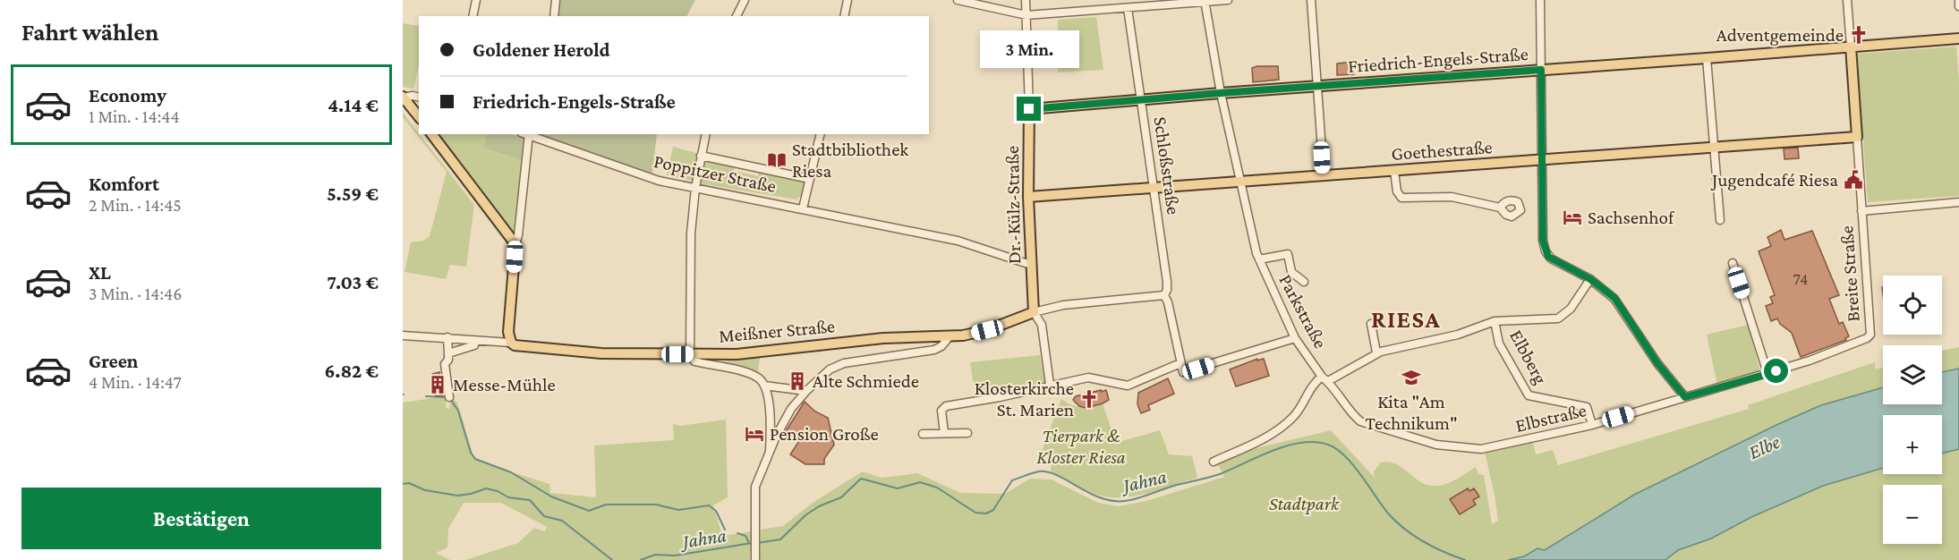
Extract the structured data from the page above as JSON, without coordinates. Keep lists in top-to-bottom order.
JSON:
{
  "streets": {
    "main road": [
      "Friedrich-Engels-Straße",
      "Goethestraße",
      "Dr.-Külz-Straße",
      "Meißner Straße"
    ],
    "street": [
      "Schloßstraße",
      "Poppitzer Straße",
      "Breite Straße",
      "Parkstraße",
      "Elbberg",
      "Elbstraße"
    ]
  },
  "crossings": [
    ["Friedrich-Engels-Straße", "Schloßstraße"],
    ["Friedrich-Engels-Straße", "Dr.-Külz-Straße"],
    ["Friedrich-Engels-Straße", "Parkstraße"],
    ["Goethestraße", "Schloßstraße"],
    ["Goethestraße", "Dr.-Külz-Straße"],
    ["Goethestraße", "Breite Straße"],
    ["Goethestraße", "Parkstraße"],
    ["Schloßstraße", "Parkstraße"],
    ["Poppitzer Straße", "Dr.-Külz-Straße"],
    ["Dr.-Külz-Straße", "Meißner Straße"],
    ["Breite Straße", "Elbstraße"],
    ["Parkstraße", "Elbstraße"],
    ["Elbberg", "Elbstraße"]
  ],
  "districts": ["RIESA"],
  "water": ["Elbe", "Jahna"],
  "parks": ["Tierpark & Kloster Riesa", "Stadtpark"],
  "places": {
    "church": ["Adventgemeinde", "Klosterkirche St. Marien"],
    "library": ["Stadtbibliothek Riesa"],
    "public building": ["Jugendcafé Riesa"],
    "hotel": ["Sachsenhof", "Pension Große"],
    "school or university": ["Kita \"Am Technikum\""],
    "building": ["Alte Schmiede", "Messe-Mühle"]
  },
  "house_numbers": ["74"],
  "page": {
    "heading": "Fahrt wählen",
    "banner": ["Goldener Herold", "Friedrich-Engels-Straße"],
    "bubble": "3 Min.",
    "list": [
      {
        "name": "Economy",
        "note": "1 Min. · 14:44",
        "value": "4.14 €"
      },
      {
        "name": "Komfort",
        "note": "2 Min. · 14:45",
        "value": "5.59 €"
      },
      {
        "name": "XL",
        "note": "3 Min. · 14:46",
        "value": "7.03 €"
      },
      {
        "name": "Green",
        "note": "4 Min. · 14:47",
        "value": "6.82 €"
      }
    ],
    "map_buttons": ["+", "−"],
    "buttons": "Bestätigen"
  }
}
